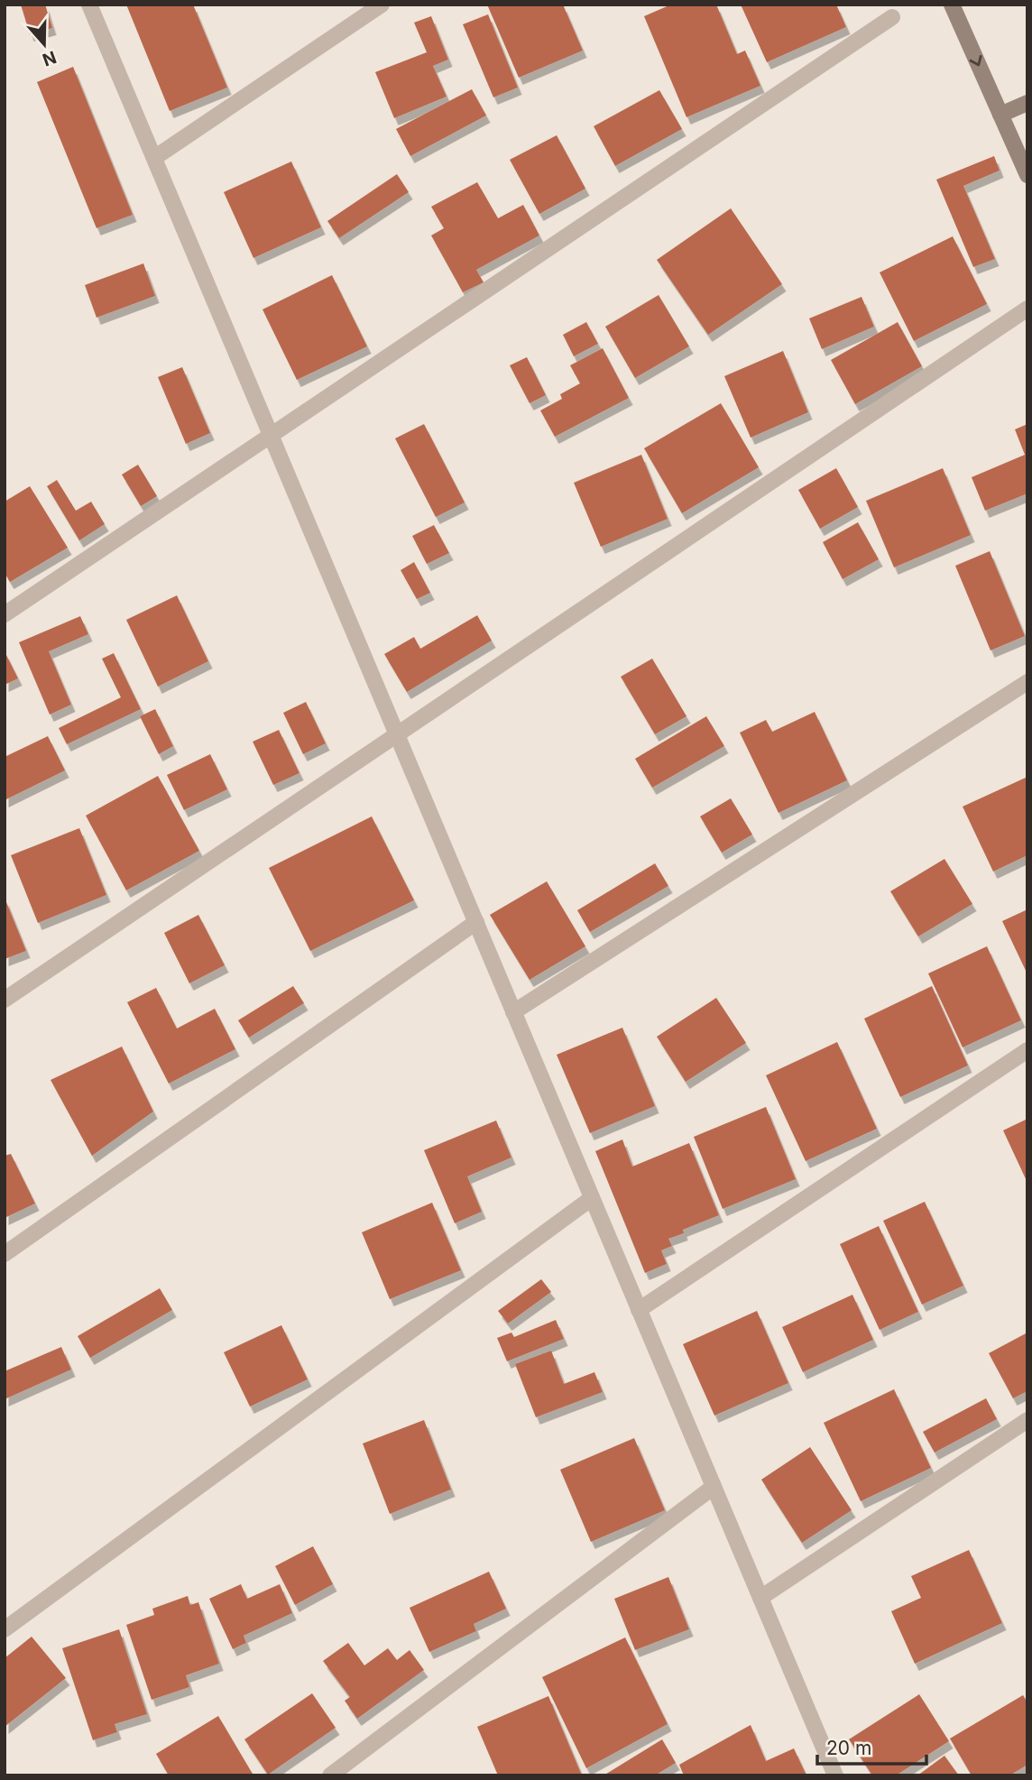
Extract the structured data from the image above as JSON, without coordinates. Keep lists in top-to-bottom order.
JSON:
{
  "scale_bar": "20 m",
  "north": "bottom"
}
